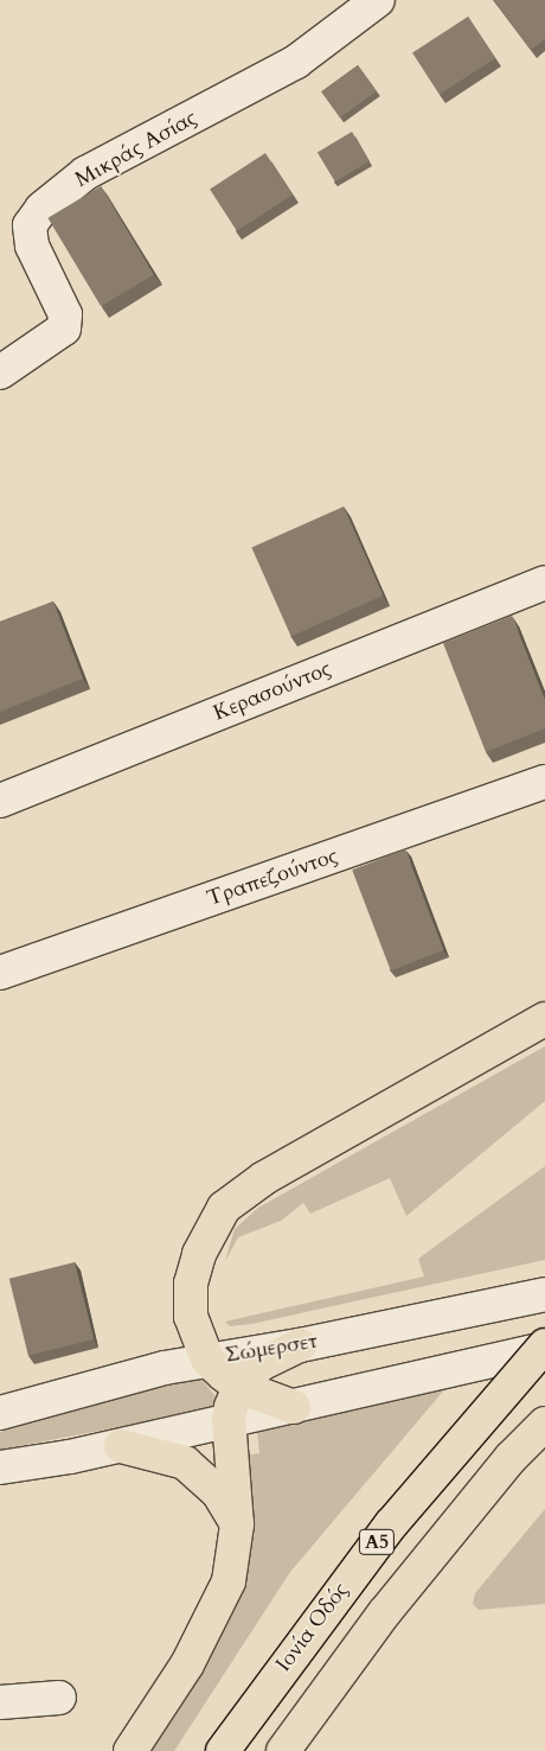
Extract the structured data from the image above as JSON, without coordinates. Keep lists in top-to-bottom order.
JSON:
{
  "streets": {
    "highway": ["Α5", "Ιονία Οδός"],
    "street": [
      "Μικράς Ασίας",
      "Κερασούντος",
      "Τραπεζούντος",
      "Σώμερσετ"
    ]
  }
}
